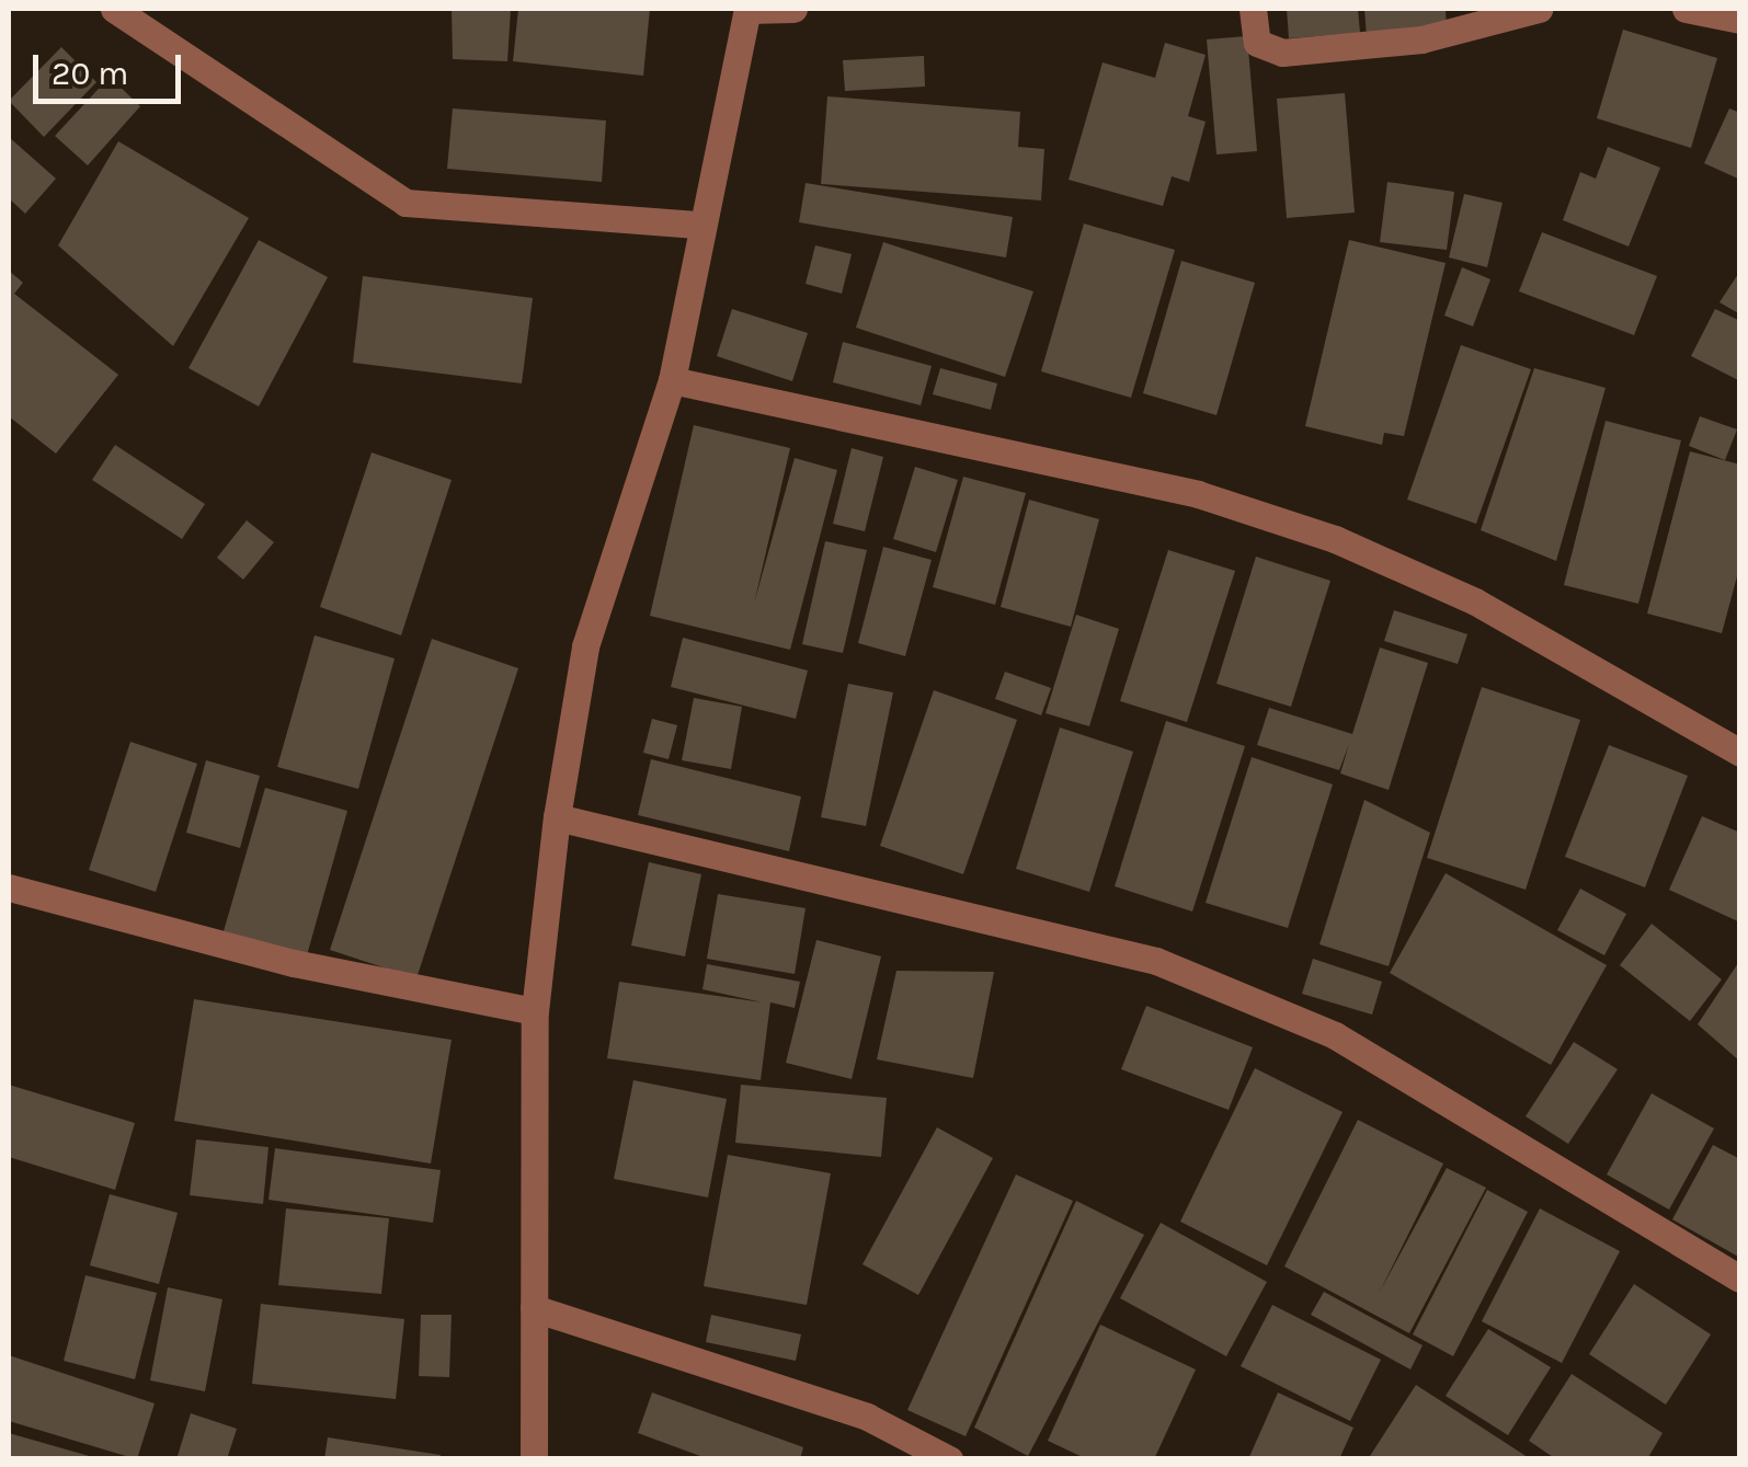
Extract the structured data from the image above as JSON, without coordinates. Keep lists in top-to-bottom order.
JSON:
{
  "scale_bar": "20 m"
}
